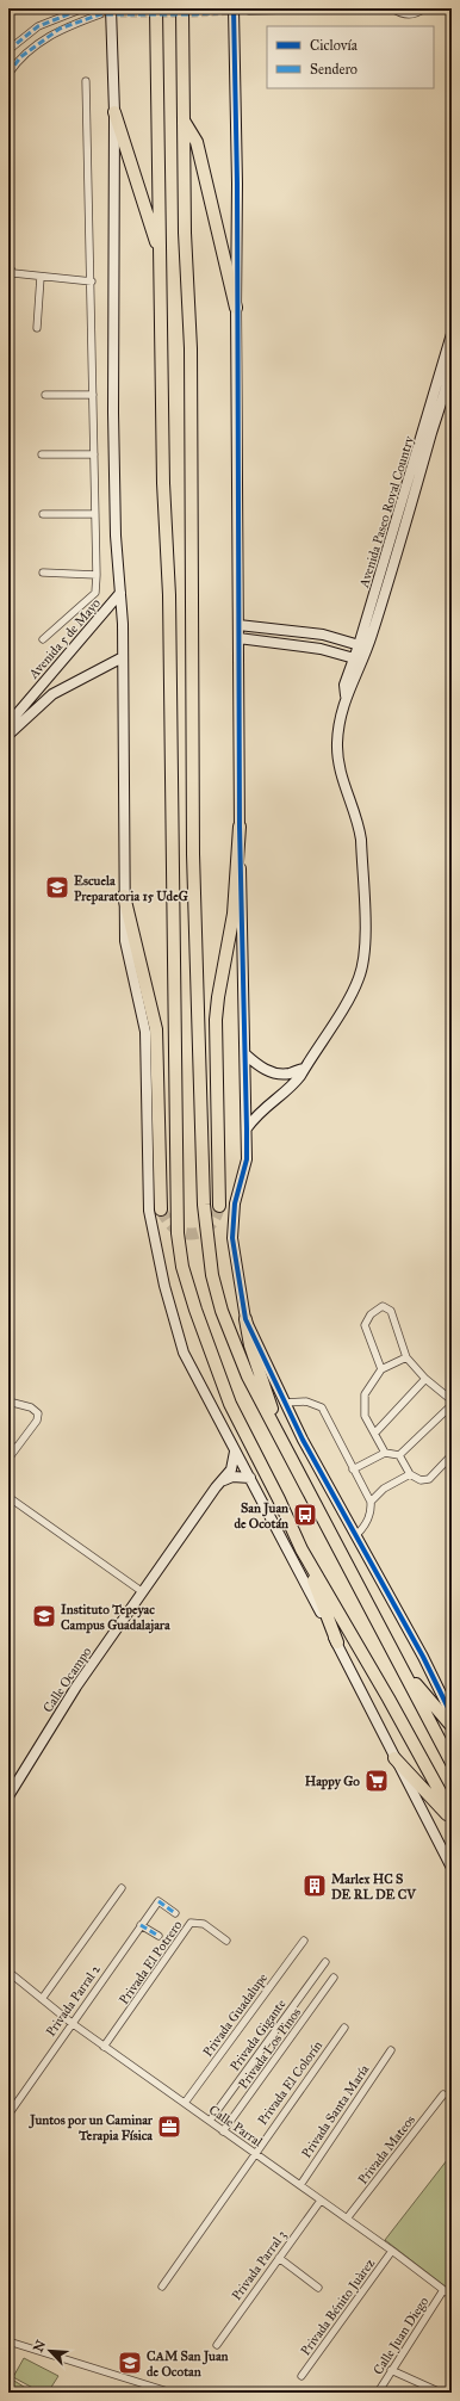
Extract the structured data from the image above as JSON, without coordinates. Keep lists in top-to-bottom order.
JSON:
{
  "streets": {
    "main road": ["Avenida Paseo Royal Country", "Avenida 5 de Mayo", "Calle Ocampo"],
    "street": [
      "Privada El Potrero",
      "Privada Parral 2",
      "Privada Guadalupe",
      "Privada Gigante",
      "Privada Los Pinos",
      "Privada El Colorín",
      "Privada Santa María",
      "Calle Parral",
      "Privada Mateos",
      "Privada Parral 3",
      "Privada Bénito Juàrez",
      "Calle Juan Diego"
    ]
  },
  "crossings": [
    ["Privada El Potrero", "Calle Parral"],
    ["Privada Parral 2", "Calle Parral"],
    ["Privada Guadalupe", "Calle Parral"],
    ["Privada Gigante", "Calle Parral"],
    ["Privada Los Pinos", "Calle Parral"],
    ["Privada El Colorín", "Calle Parral"],
    ["Privada Santa María", "Calle Parral"],
    ["Calle Parral", "Privada Mateos"],
    ["Calle Parral", "Privada Parral 3"],
    ["Calle Parral", "Privada Bénito Juàrez"],
    ["Calle Parral", "Calle Juan Diego"]
  ],
  "places": {
    "school or university": ["Escuela Preparatoria 15 UdeG", "Instituto Tepeyac Campus Guadalajara", "CAM San Juan de Ocotan"],
    "bus stop": ["San Juan de Ocotán"],
    "supermarket": ["Happy Go"],
    "building": ["Marlex HC S DE RL DE CV"],
    "office": ["Juntos por un Caminar Terapia Física"]
  },
  "legend": ["Ciclovía", "Sendero"],
  "north": "top left"
}
